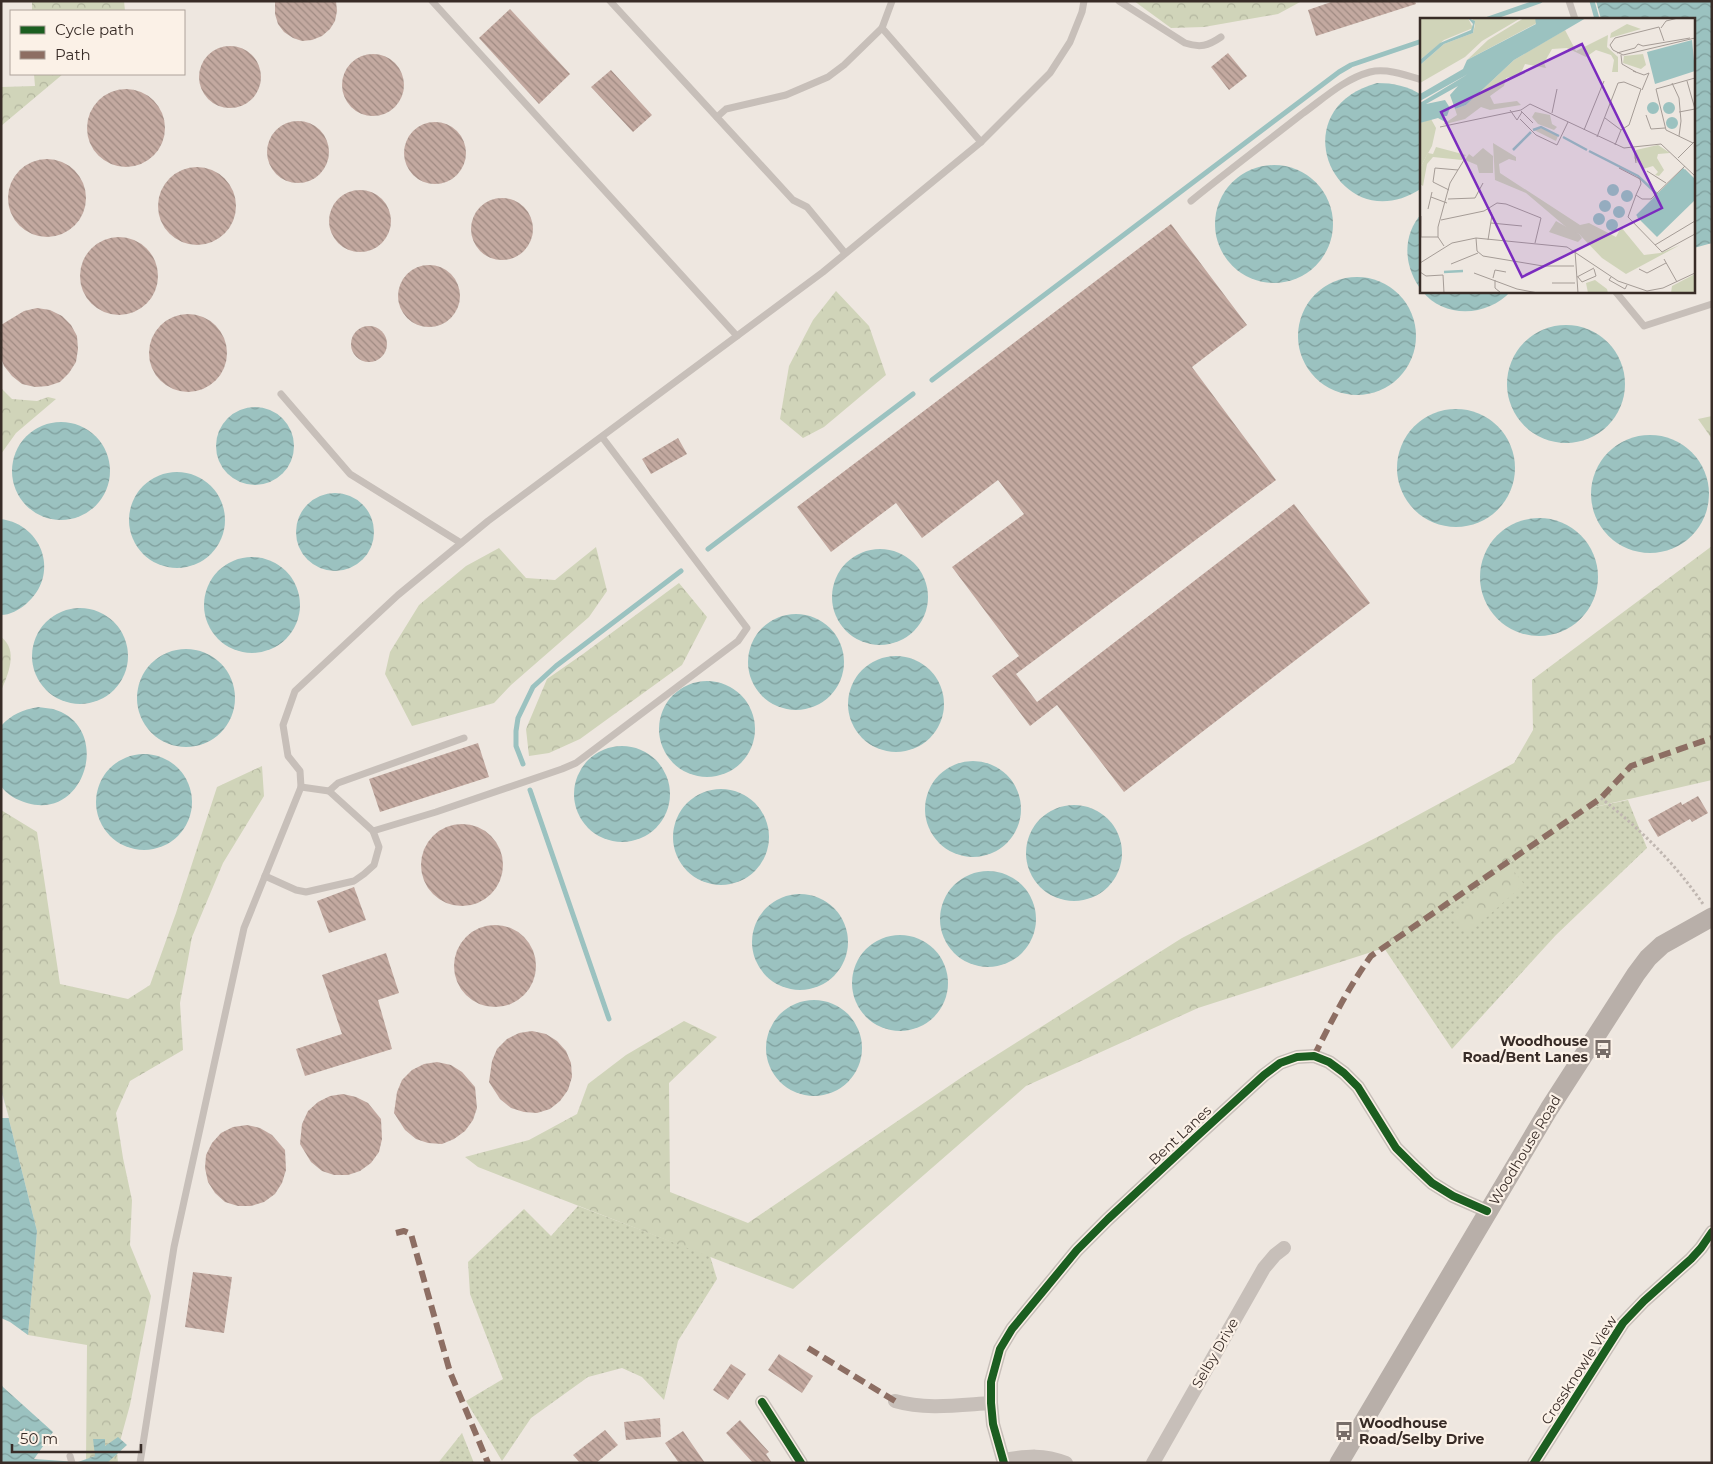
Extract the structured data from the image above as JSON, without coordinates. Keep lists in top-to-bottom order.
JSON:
{
  "streets": {
    "street": [
      "Bent Lanes",
      "Woodhouse Road",
      "Selby Drive",
      "Crossknowle View"
    ]
  },
  "crossings": [
    ["Bent Lanes", "Woodhouse Road"]
  ],
  "places": {
    "bus stop": ["Woodhouse Road/Bent Lanes", "Woodhouse Road/Selby Drive"]
  },
  "legend": ["Cycle path", "Path"],
  "scale_bar": "50 m"
}
